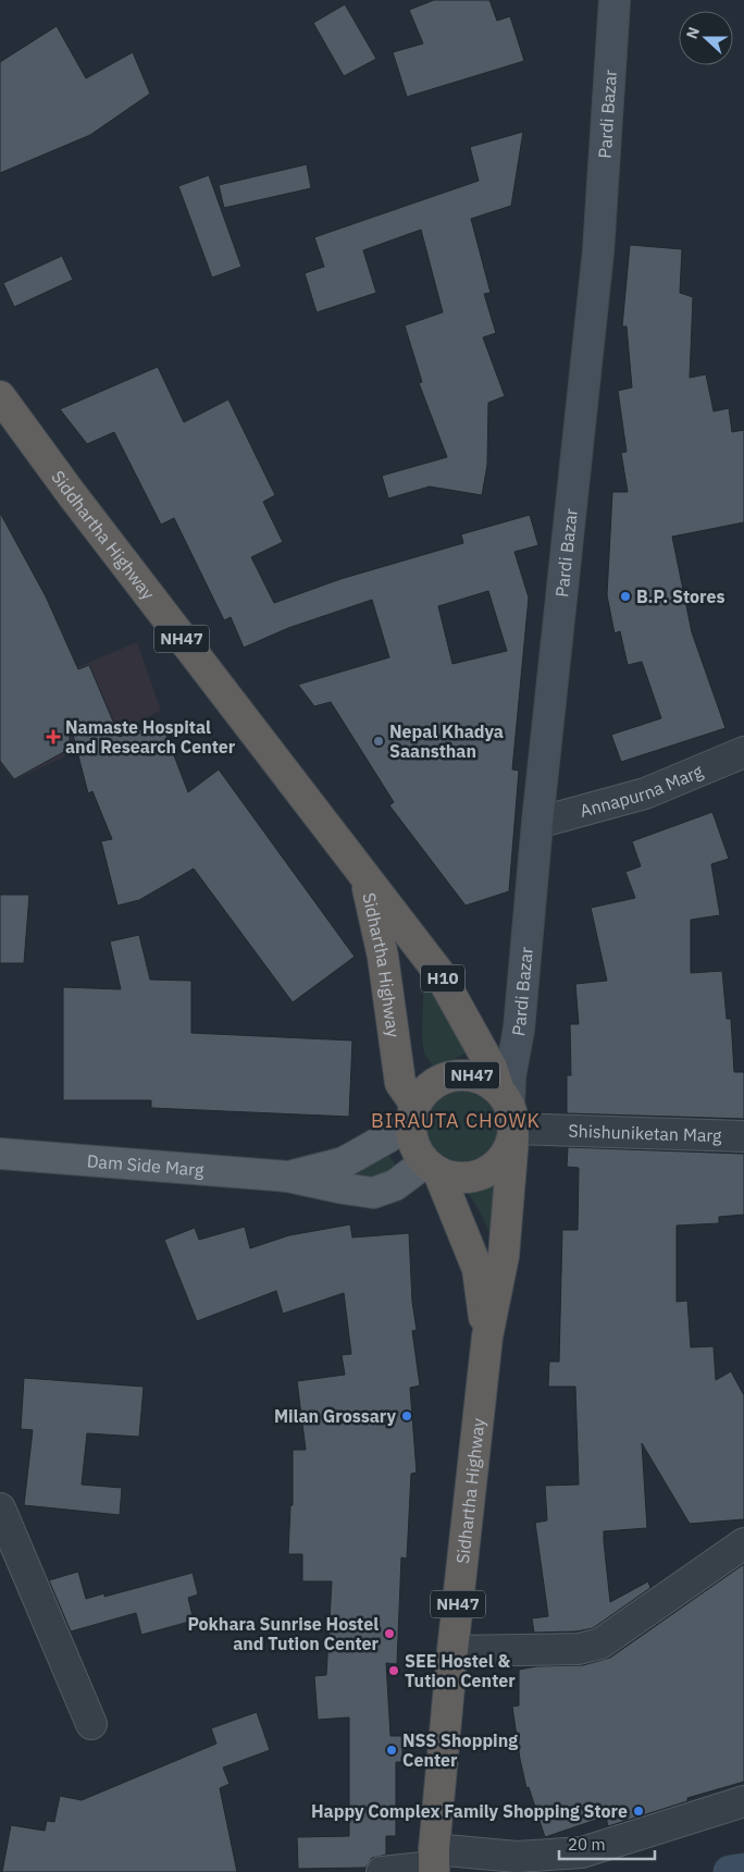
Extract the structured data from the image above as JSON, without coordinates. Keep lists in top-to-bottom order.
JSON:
{
  "streets": {
    "highway": [
      "Siddhartha Highway",
      "NH47",
      "Sidhartha Highway",
      "H10"
    ],
    "main road": ["Pardi Bazar", "Dam Side Marg"],
    "street": ["Annapurna Marg", "Shishuniketan Marg"]
  },
  "crossings": [
    ["Pardi Bazar", "NH47"],
    ["Pardi Bazar", "Annapurna Marg"],
    ["Pardi Bazar", "Sidhartha Highway"],
    ["Pardi Bazar", "Shishuniketan Marg"],
    ["Siddhartha Highway", "Sidhartha Highway"],
    ["NH47", "Sidhartha Highway"],
    ["NH47", "Shishuniketan Marg"],
    ["Sidhartha Highway", "Shishuniketan Marg"]
  ],
  "districts": ["BIRAUTA CHOWK"],
  "places": {
    "other": [
      "B.P. Stores",
      "Nepal Khadya Saansthan",
      "Milan Grossary",
      "Pokhara Sunrise Hostel and Tution Center",
      "SEE Hostel & Tution Center",
      "NSS Shopping Center",
      "Happy Complex Family Shopping Store"
    ],
    "health": ["Namaste Hospital and Research Center"]
  },
  "scale_bar": "20 m",
  "north": "left"
}
